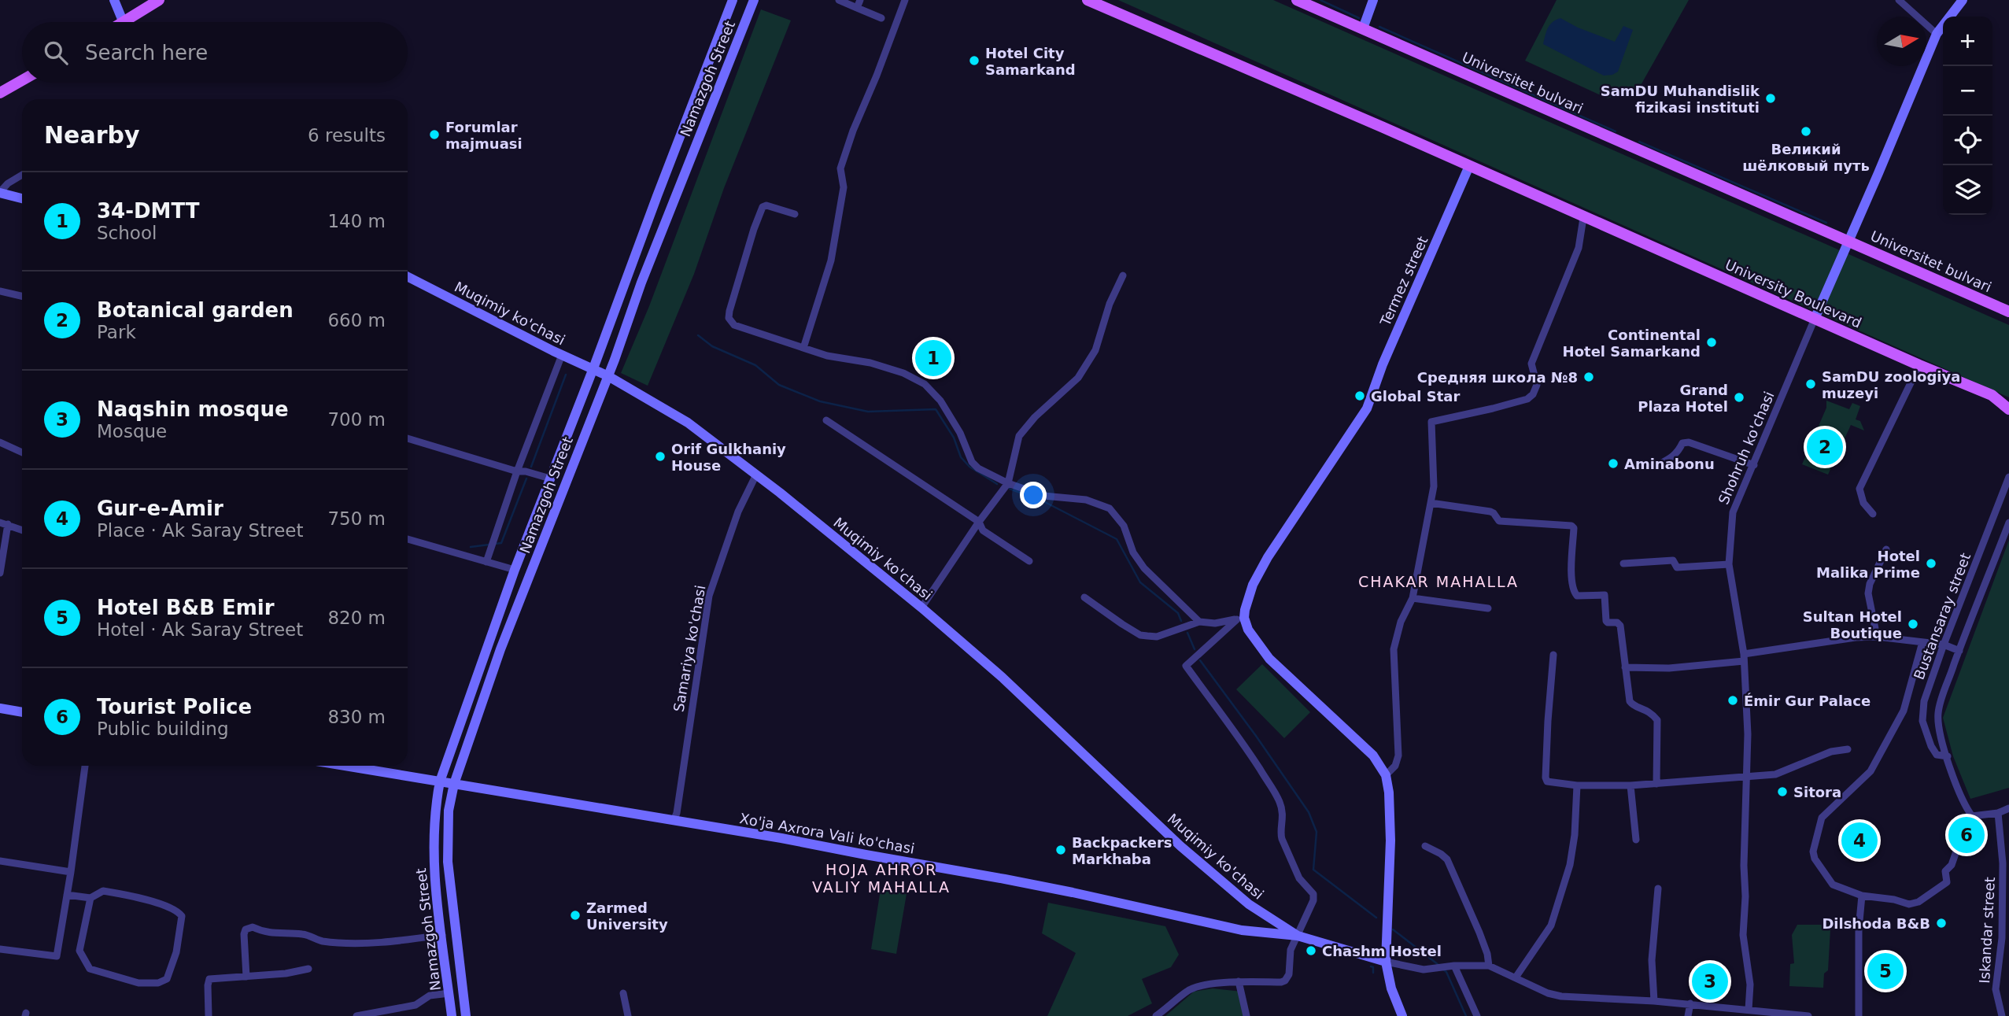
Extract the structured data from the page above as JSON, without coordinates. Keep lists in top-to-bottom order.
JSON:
{
  "streets": {
    "main road": [
      "Namazgoh Street",
      "Universitet bulvari",
      "Termez street",
      "University Boulevard",
      "Muqimiy ko'chasi",
      "Shohruh ko'chasi",
      "Xo'ja Axrora Vali ko'chasi"
    ],
    "street": ["Bustansaray street", "Samariya ko'chasi", "Iskandar street"]
  },
  "crossings": [
    ["Namazgoh Street", "Muqimiy ko'chasi"],
    ["Namazgoh Street", "Xo'ja Axrora Vali ko'chasi"],
    ["Universitet bulvari", "Shohruh ko'chasi"],
    ["University Boulevard", "Shohruh ko'chasi"],
    ["Muqimiy ko'chasi", "Samariya ko'chasi"],
    ["Muqimiy ko'chasi", "Xo'ja Axrora Vali ko'chasi"],
    ["Samariya ko'chasi", "Xo'ja Axrora Vali ko'chasi"]
  ],
  "districts": ["CHAKAR MAHALLA", "HOJA AHROR VALIY MAHALLA"],
  "places": [
    "Hotel City Samarkand",
    "SamDU Muhandislik fizikasi instituti",
    "Великий шёлковый путь",
    "Forumlar majmuasi",
    "Continental Hotel Samarkand",
    "Средняя школа №8",
    "SamDU zoologiya muzeyi",
    "Global Star",
    "Grand Plaza Hotel",
    "Orif Gulkhaniy House",
    "Aminabonu",
    "Hotel Malika Prime",
    "Sultan Hotel Boutique",
    "Émir Gur Palace",
    "Sitora",
    "Backpackers Markhaba",
    "Zarmed University",
    "Dilshoda B&B",
    "Chashm Hostel"
  ],
  "north": "right",
  "page": {
    "map_buttons": ["+", "−"],
    "search": "Search here",
    "heading": ["Nearby", "6 results"],
    "list": [
      {
        "mark": "1",
        "name": "34-DMTT",
        "note": "School",
        "value": "140 m"
      },
      {
        "mark": "2",
        "name": "Botanical garden",
        "note": "Park",
        "value": "660 m"
      },
      {
        "mark": "3",
        "name": "Naqshin mosque",
        "note": "Mosque",
        "value": "700 m"
      },
      {
        "mark": "4",
        "name": "Gur-e-Amir",
        "note": "Place · Ak Saray Street",
        "value": "750 m"
      },
      {
        "mark": "5",
        "name": "Hotel B&B Emir",
        "note": "Hotel · Ak Saray Street",
        "value": "820 m"
      },
      {
        "mark": "6",
        "name": "Tourist Police",
        "note": "Public building",
        "value": "830 m"
      }
    ],
    "pins": [
      "1",
      "2",
      "6",
      "4",
      "5",
      "3"
    ]
  }
}
